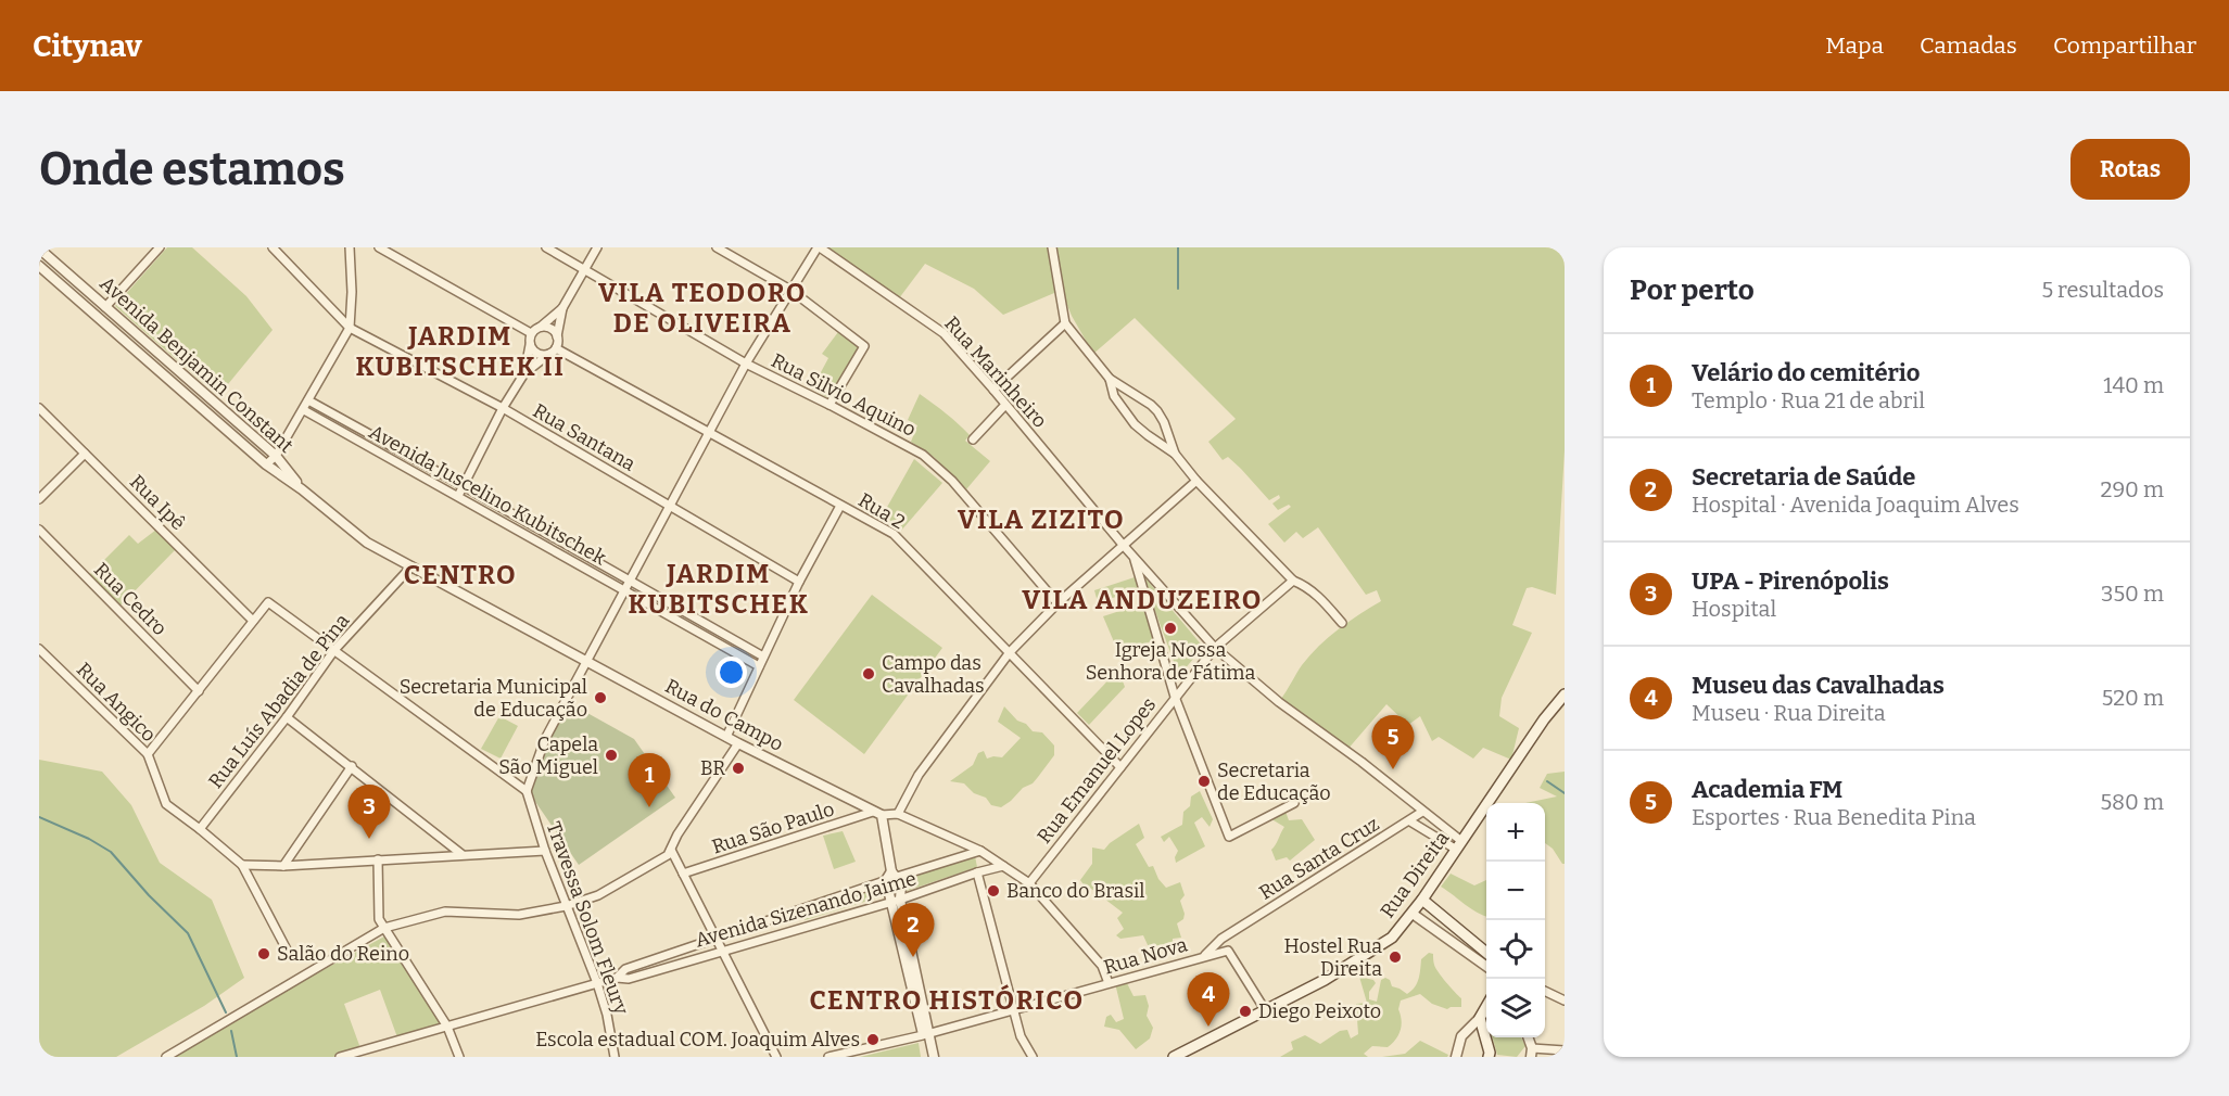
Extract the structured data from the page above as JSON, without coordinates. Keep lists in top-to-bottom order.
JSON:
{
  "streets": {
    "main road": ["Rua Direita"],
    "street": [
      "Avenida Benjamin Constant",
      "Rua Marinheiro",
      "Rua Silvio Aquino",
      "Rua Santana",
      "Avenida Juscelino Kubitschek",
      "Rua Ipê",
      "Rua 2",
      "Rua Cedro",
      "Rua Luís Abadia de Pina",
      "Rua Angico",
      "Rua do Campo",
      "Rua Emanuel Lopes",
      "Rua São Paulo",
      "Rua Santa Cruz",
      "Avenida Sizenando Jaime",
      "Travessa Solom Fleury",
      "Rua Nova"
    ]
  },
  "crossings": [
    ["Avenida Benjamin Constant", "Rua do Campo"],
    ["Rua Marinheiro", "Rua Emanuel Lopes"],
    ["Rua Marinheiro", "Rua Santa Cruz"],
    ["Rua Marinheiro", "Rua Direita"],
    ["Rua 2", "Rua Emanuel Lopes"],
    ["Rua Luís Abadia de Pina", "Rua Angico"],
    ["Rua Luís Abadia de Pina", "Rua do Campo"],
    ["Rua do Campo", "Rua São Paulo"],
    ["Rua Santa Cruz", "Rua Direita"],
    ["Rua Santa Cruz", "Rua Nova"],
    ["Avenida Sizenando Jaime", "Travessa Solom Fleury"]
  ],
  "districts": [
    "VILA TEODORO DE OLIVEIRA",
    "JARDIM KUBITSCHEK II",
    "VILA ZIZITO",
    "JARDIM KUBITSCHEK",
    "CENTRO",
    "VILA ANDUZEIRO",
    "CENTRO HISTÓRICO"
  ],
  "places": [
    "Igreja Nossa Senhora de Fátima",
    "Campo das Cavalhadas",
    "Secretaria Municipal de Educação",
    "Capela São Miguel",
    "BR",
    "Secretaria de Educação",
    "Banco do Brasil",
    "Salão do Reino",
    "Hostel Rua Direita",
    "Diego Peixoto",
    "Escola estadual COM. Joaquim Alves"
  ],
  "page": {
    "header": "Citynav",
    "nav": ["Mapa", "Camadas", "Compartilhar"],
    "buttons": "Rotas",
    "title": "Onde estamos",
    "heading": ["Por perto", "5 resultados"],
    "list": [
      {
        "mark": "1",
        "name": "Velário do cemitério",
        "note": "Templo · Rua 21 de abril",
        "value": "140 m"
      },
      {
        "mark": "2",
        "name": "Secretaria de Saúde",
        "note": "Hospital · Avenida Joaquim Alves",
        "value": "290 m"
      },
      {
        "mark": "3",
        "name": "UPA - Pirenópolis",
        "note": "Hospital",
        "value": "350 m"
      },
      {
        "mark": "4",
        "name": "Museu das Cavalhadas",
        "note": "Museu · Rua Direita",
        "value": "520 m"
      },
      {
        "mark": "5",
        "name": "Academia FM",
        "note": "Esportes · Rua Benedita Pina",
        "value": "580 m"
      }
    ],
    "pins": [
      "5",
      "1",
      "3",
      "2",
      "4"
    ],
    "map_buttons": ["+", "−"]
  }
}
